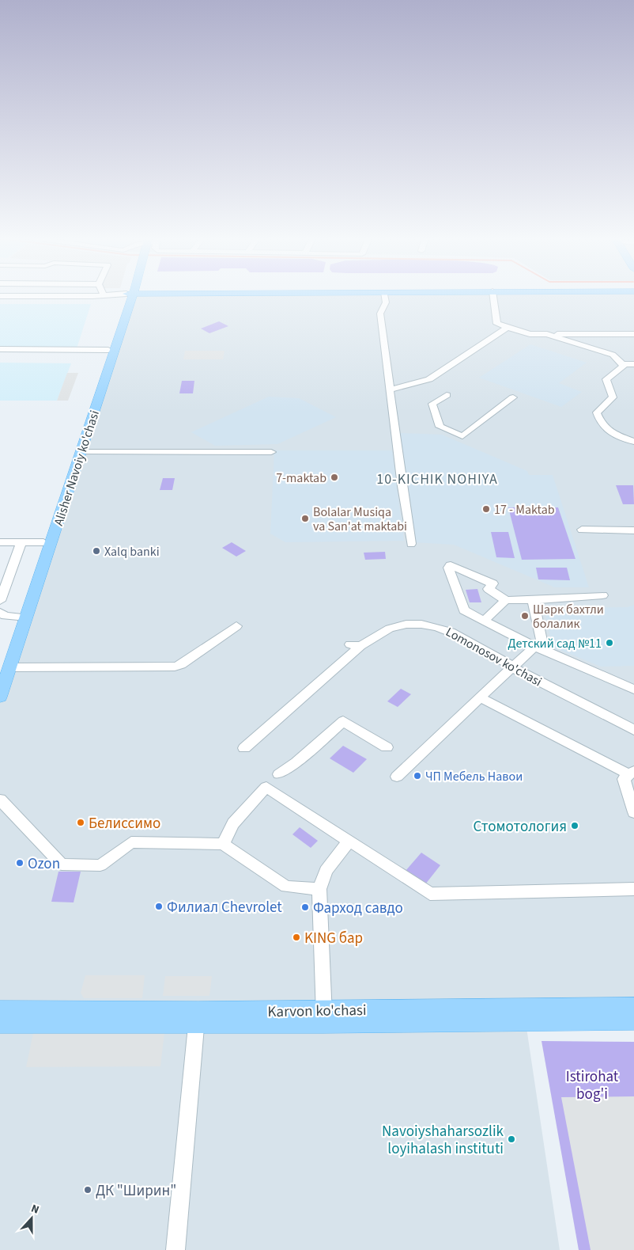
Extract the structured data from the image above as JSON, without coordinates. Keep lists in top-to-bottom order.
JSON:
{
  "streets": {
    "main road": ["Alisher Navoiy ko'chasi", "Karvon ko'chasi"],
    "street": ["Lomonosov ko'chasi"]
  },
  "districts": ["10-KICHIK NOHIYA"],
  "parks": ["Istirohat bog'i"],
  "places": [
    "7-maktab",
    "17 - Maktab",
    "Bolalar Musiqa va San'at maktabi",
    "Xalq banki",
    "Шарк бахтли болалик",
    "Детский сад №11",
    "ЧП Мебель Навои",
    "Белиссимо",
    "Стомотология",
    "Ozon",
    "Филиал Chevrolet",
    "Фарход савдо",
    "KING бар",
    "Navoiyshaharsozlik loyihalash instituti",
    "ДК \"Ширин\""
  ],
  "north": "top"
}
